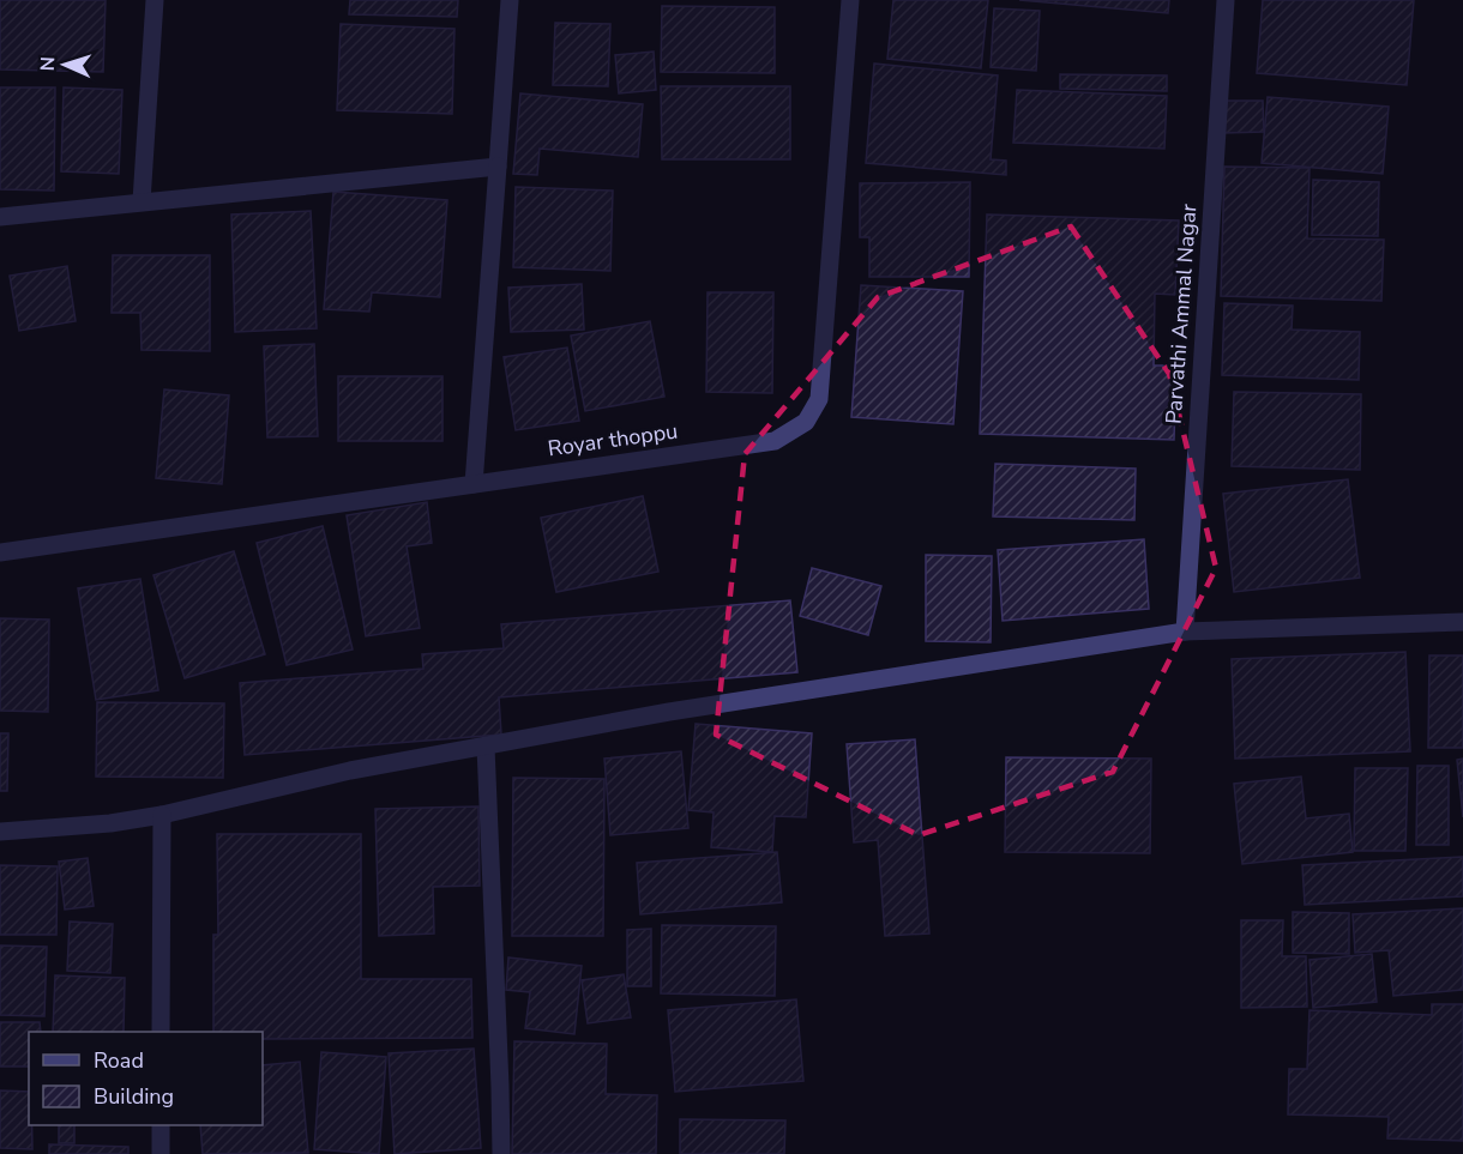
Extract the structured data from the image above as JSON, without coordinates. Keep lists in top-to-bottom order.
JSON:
{
  "streets": {
    "street": ["Parvathi Ammal Nagar", "Royar thoppu"]
  },
  "legend": ["Road", "Building"],
  "north": "left"
}
